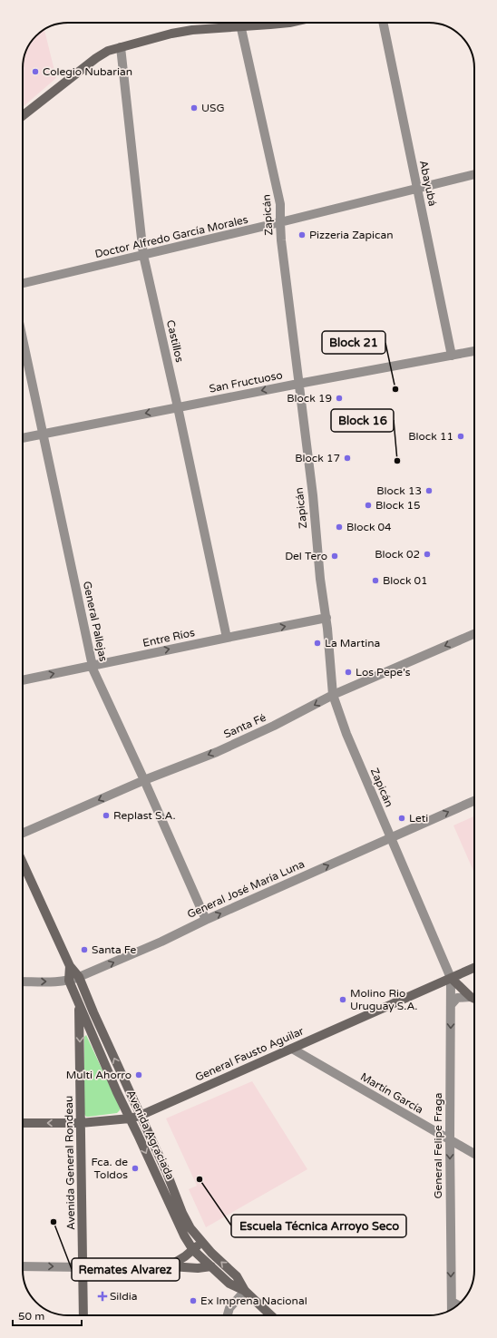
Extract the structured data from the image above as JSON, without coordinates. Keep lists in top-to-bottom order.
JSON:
{
  "streets": {
    "street": [
      "Abayubá",
      "Zapicán",
      "Doctor Alfredo García Morales",
      "Castillos",
      "San Fructuoso",
      "General Pallejas",
      "Entre Ríos",
      "Santa Fé",
      "General José María Luna",
      "General Fausto Aguilar",
      "Martín García",
      "Avenida Agraciada",
      "General Felipe Fraga",
      "Avenida General Rondeau"
    ]
  },
  "crossings": [
    ["Abayubá", "Doctor Alfredo García Morales"],
    ["Abayubá", "San Fructuoso"],
    ["Zapicán", "Doctor Alfredo García Morales"],
    ["Zapicán", "San Fructuoso"],
    ["Zapicán", "Entre Ríos"],
    ["Zapicán", "Santa Fé"],
    ["Zapicán", "General José María Luna"],
    ["Zapicán", "General Fausto Aguilar"],
    ["Zapicán", "General Felipe Fraga"],
    ["Doctor Alfredo García Morales", "Castillos"],
    ["Castillos", "San Fructuoso"],
    ["Castillos", "Entre Ríos"],
    ["San Fructuoso", "General Pallejas"],
    ["General Pallejas", "Entre Ríos"],
    ["General Pallejas", "Santa Fé"],
    ["General Pallejas", "General José María Luna"],
    ["General José María Luna", "Avenida Agraciada"],
    ["General Fausto Aguilar", "Martín García"],
    ["General Fausto Aguilar", "Avenida Agraciada"],
    ["General Fausto Aguilar", "General Felipe Fraga"],
    ["General Fausto Aguilar", "Avenida General Rondeau"],
    ["Martín García", "General Felipe Fraga"],
    ["Avenida Agraciada", "Avenida General Rondeau"]
  ],
  "one_way": [
    "San Fructuoso",
    "Entre Ríos",
    "Santa Fé",
    "General José María Luna",
    "General Felipe Fraga",
    "Avenida General Rondeau"
  ],
  "places": {
    "other": [
      "Colegio Nubarian",
      "USG",
      "Pizzeria Zapican",
      "Block 21",
      "Block 19",
      "Block 11",
      "Block 17",
      "Block 16",
      "Block 13",
      "Block 15",
      "Block 04",
      "Block 02",
      "Del Tero",
      "Block 01",
      "La Martina",
      "Los Pepe's",
      "Replast S.A.",
      "Leti",
      "Santa Fe",
      "Molino Rio Uruguay S.A.",
      "Multi Ahorro",
      "Fca. de Toldos",
      "Escuela Técnica Arroyo Seco",
      "Remates Alvarez",
      "Ex Imprena Nacional"
    ],
    "health": ["Sildia"]
  },
  "scale_bar": "50 m"
}
